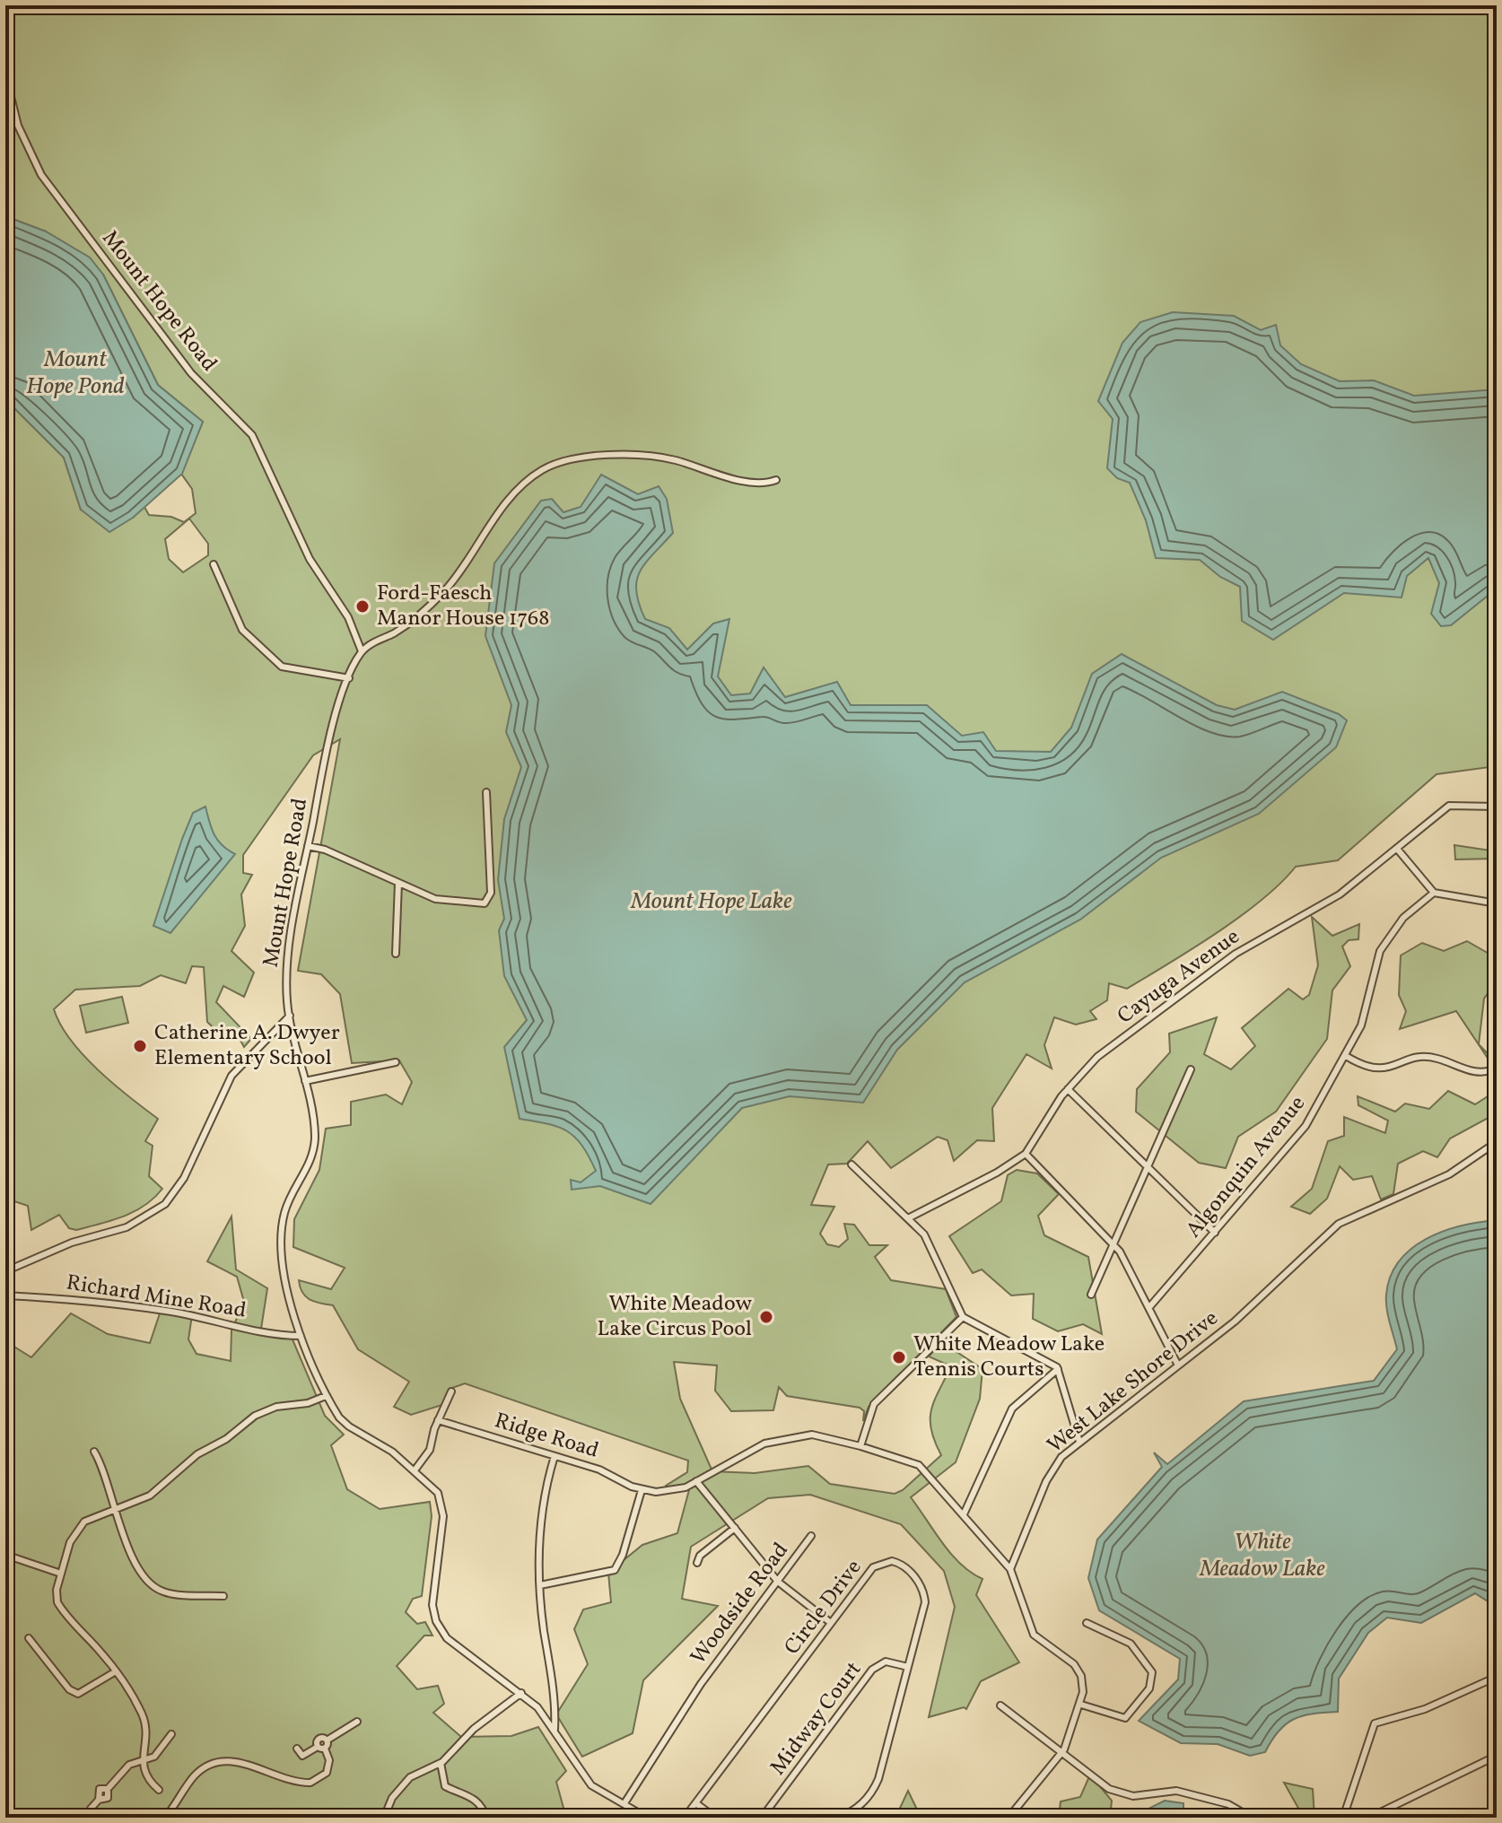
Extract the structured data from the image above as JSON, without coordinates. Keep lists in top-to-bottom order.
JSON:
{
  "streets": {
    "street": [
      "Mount Hope Road",
      "Cayuga Avenue",
      "Algonquin Avenue",
      "Richard Mine Road",
      "West Lake Shore Drive",
      "Ridge Road",
      "Woodside Road",
      "Circle Drive",
      "Midway Court"
    ]
  },
  "crossings": [
    ["Mount Hope Road", "Richard Mine Road"],
    ["Mount Hope Road", "Woodside Road"],
    ["Circle Drive", "Midway Court"]
  ],
  "water": ["Mount Hope Pond", "Mount Hope Lake", "White Meadow Lake"],
  "places": [
    "Ford-Faesch Manor House 1768",
    "Catherine A. Dwyer Elementary School",
    "White Meadow Lake Circus Pool",
    "White Meadow Lake Tennis Courts"
  ]
}
